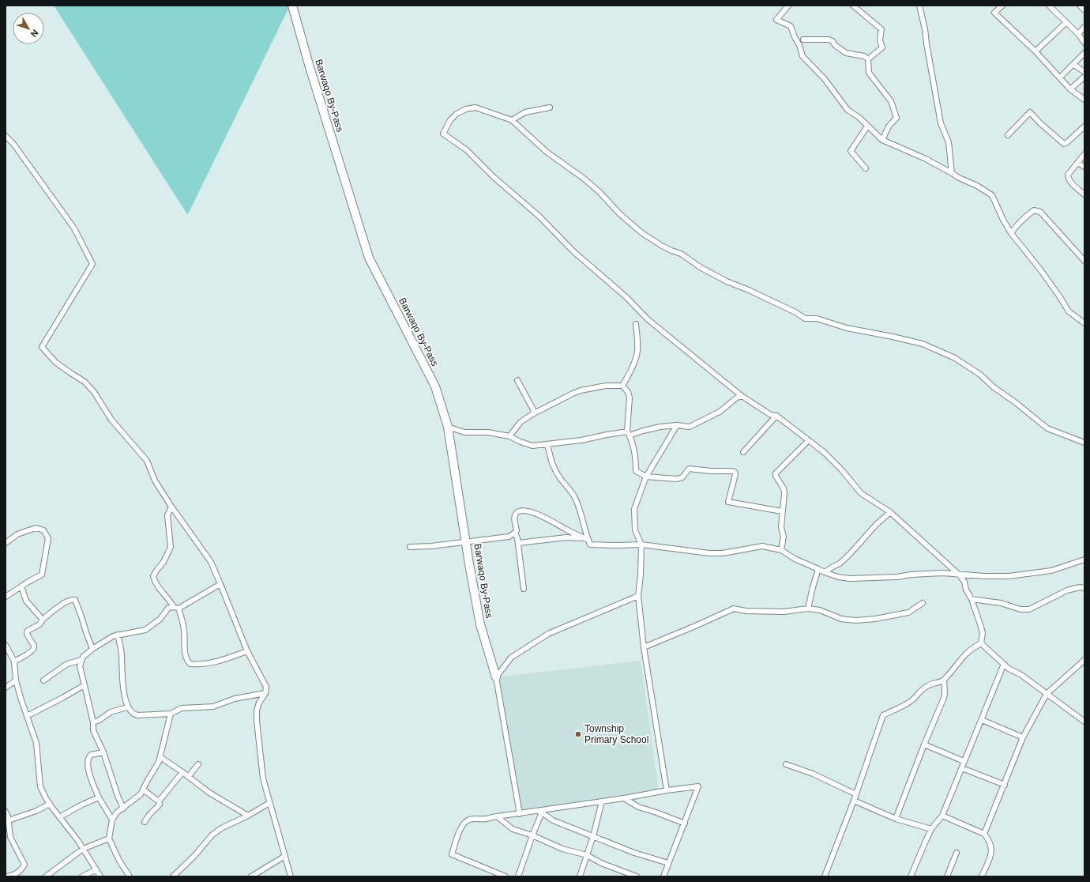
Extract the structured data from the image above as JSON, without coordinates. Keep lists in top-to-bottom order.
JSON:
{
  "streets": {
    "highway": ["Barwaqo By-Pass"]
  },
  "places": ["Township Primary School"],
  "north": "bottom right"
}
